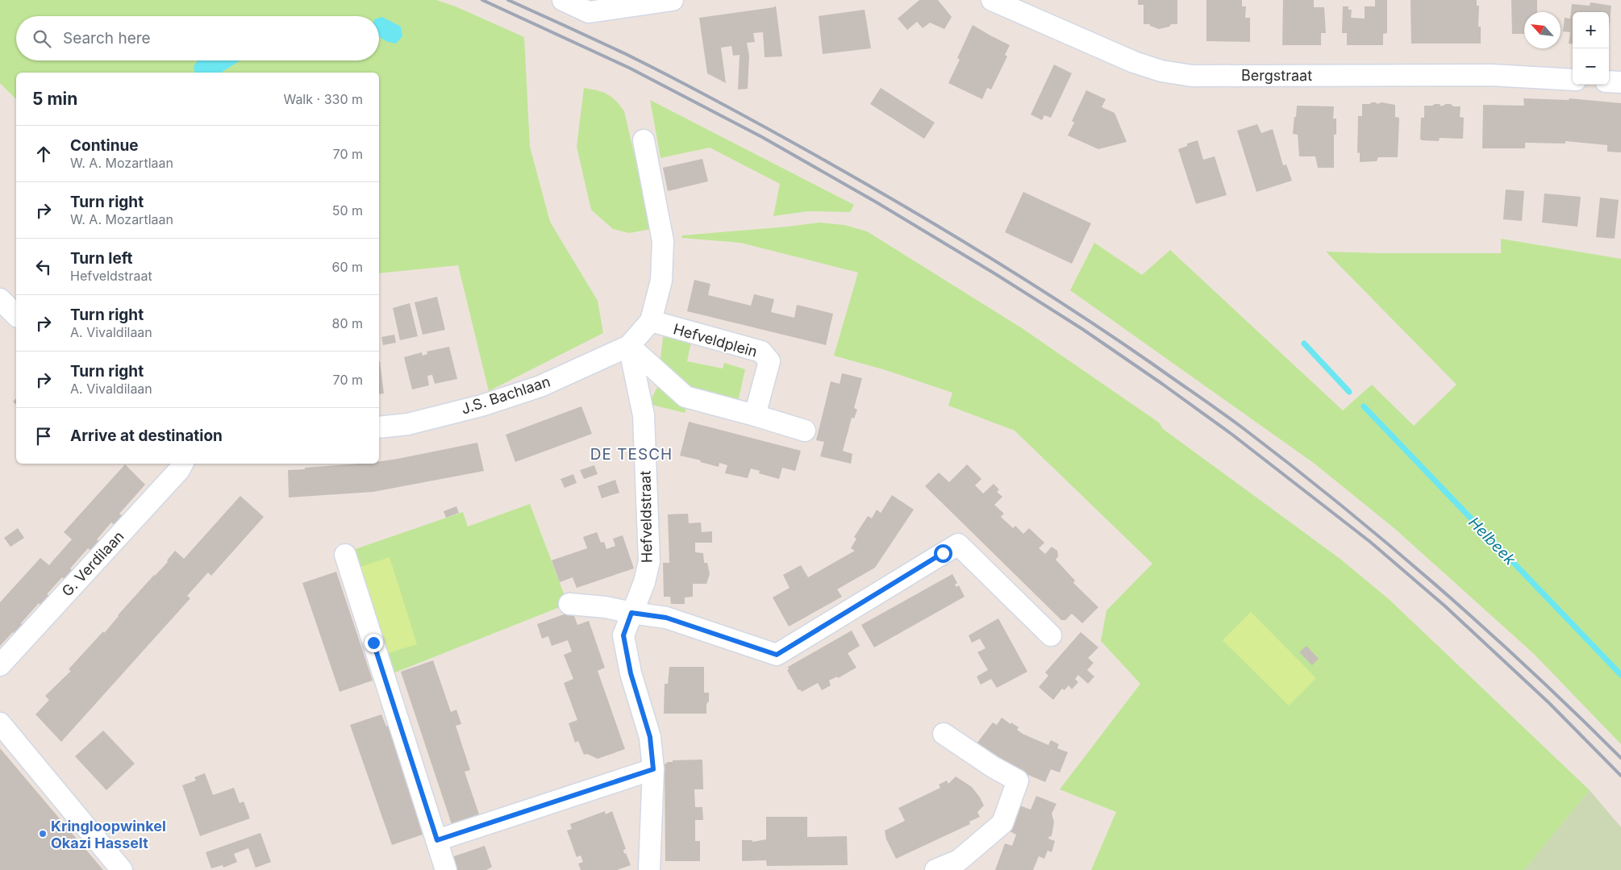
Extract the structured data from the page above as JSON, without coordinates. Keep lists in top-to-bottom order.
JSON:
{
  "streets": {
    "street": [
      "Bergstraat",
      "Hefveldplein",
      "J.S. Bachlaan",
      "Hefveldstraat",
      "G. Verdilaan"
    ]
  },
  "crossings": [
    ["J.S. Bachlaan", "Hefveldstraat"]
  ],
  "districts": ["DE TESCH"],
  "water": ["Helbeek"],
  "places": ["Kringloopwinkel Okazi Hasselt"],
  "north": "top left",
  "page": {
    "map_buttons": ["+", "−"],
    "search": "Search here",
    "heading": ["5 min", "Walk · 330 m"],
    "list": [
      ["Continue", "W. A. Mozartlaan", "70 m"],
      ["Turn right", "W. A. Mozartlaan", "50 m"],
      ["Turn left", "Hefveldstraat", "60 m"],
      ["Turn right", "A. Vivaldilaan", "80 m"],
      ["Turn right", "A. Vivaldilaan", "70 m"],
      "Arrive at destination"
    ]
  }
}
